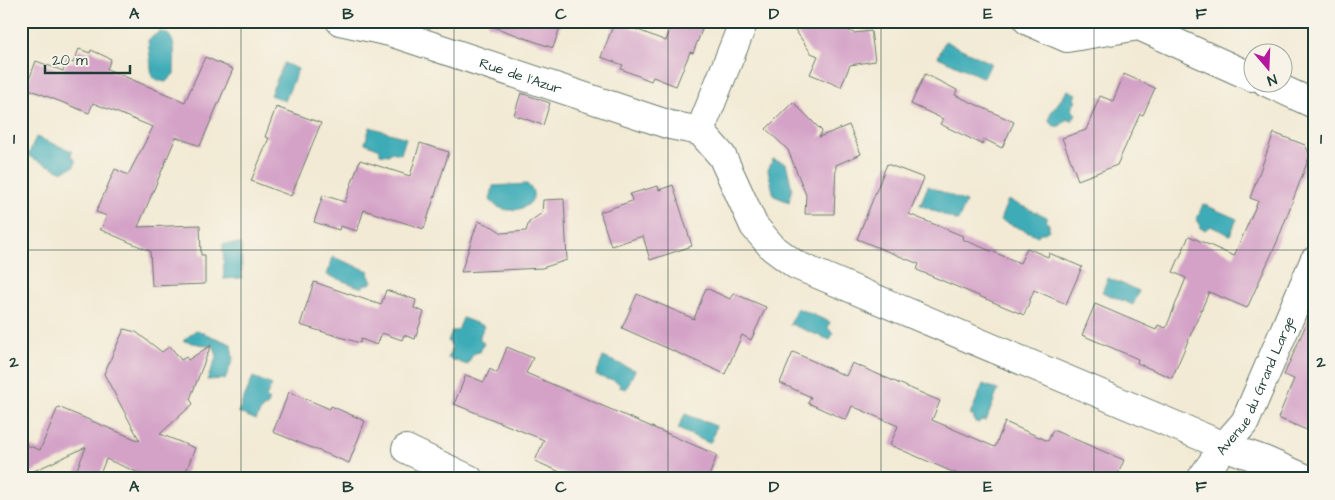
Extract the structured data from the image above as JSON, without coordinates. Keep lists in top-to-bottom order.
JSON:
{
  "streets": {
    "street": ["Rue de l'Azur", "Avenue du Grand Large"]
  },
  "scale_bar": "20 m",
  "north": "bottom",
  "grid": {
    "columns": [
      "A",
      "B",
      "C",
      "D",
      "E",
      "F"
    ],
    "rows": ["1", "2"]
  }
}
